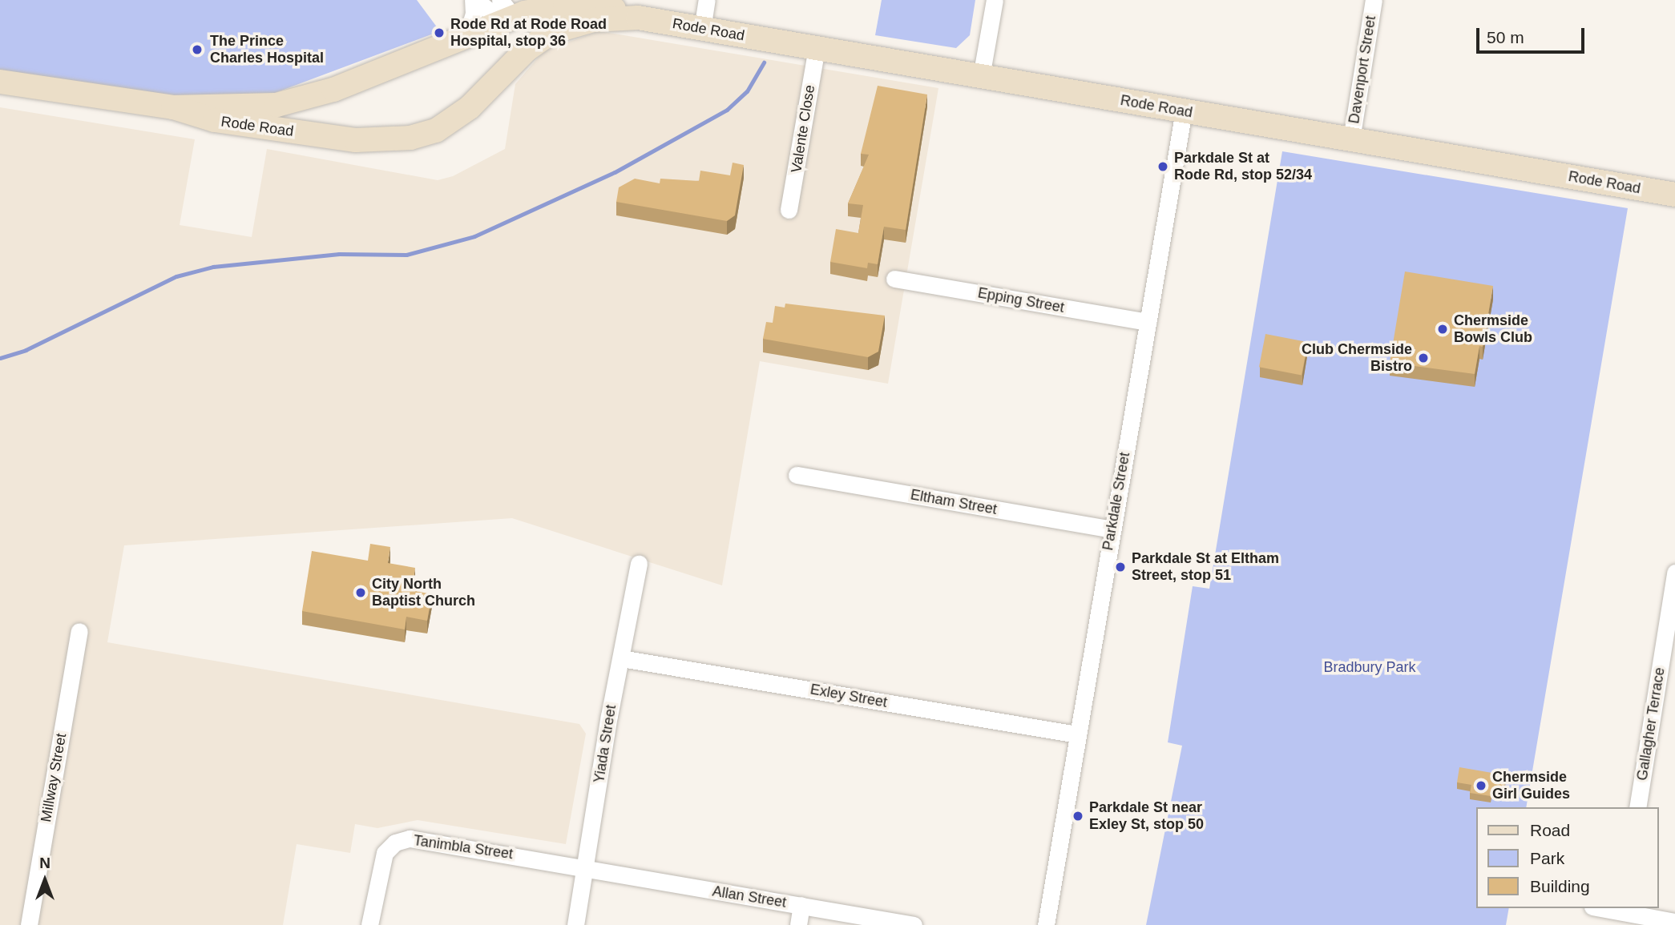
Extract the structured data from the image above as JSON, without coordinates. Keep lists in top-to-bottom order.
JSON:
{
  "streets": {
    "main road": ["Rode Road"],
    "street": [
      "Davenport Street",
      "Valente Close",
      "Epping Street",
      "Parkdale Street",
      "Eltham Street",
      "Exley Street",
      "Gallagher Terrace",
      "Yiada Street",
      "Millway Street",
      "Tanimbla Street",
      "Allan Street"
    ]
  },
  "crossings": [
    ["Rode Road", "Davenport Street"],
    ["Rode Road", "Valente Close"],
    ["Rode Road", "Parkdale Street"],
    ["Epping Street", "Parkdale Street"],
    ["Parkdale Street", "Eltham Street"],
    ["Parkdale Street", "Exley Street"],
    ["Exley Street", "Yiada Street"],
    ["Yiada Street", "Tanimbla Street"],
    ["Yiada Street", "Allan Street"],
    ["Tanimbla Street", "Allan Street"]
  ],
  "parks": ["Bradbury Park"],
  "places": [
    "Rode Rd at Rode Road Hospital, stop 36",
    "The Prince Charles Hospital",
    "Parkdale St at Rode Rd, stop 52/34",
    "Chermside Bowls Club",
    "Club Chermside Bistro",
    "Parkdale St at Eltham Street, stop 51",
    "City North Baptist Church",
    "Chermside Girl Guides",
    "Parkdale St near Exley St, stop 50"
  ],
  "legend": ["Road", "Park", "Building"],
  "scale_bar": "50 m",
  "north": "top"
}
